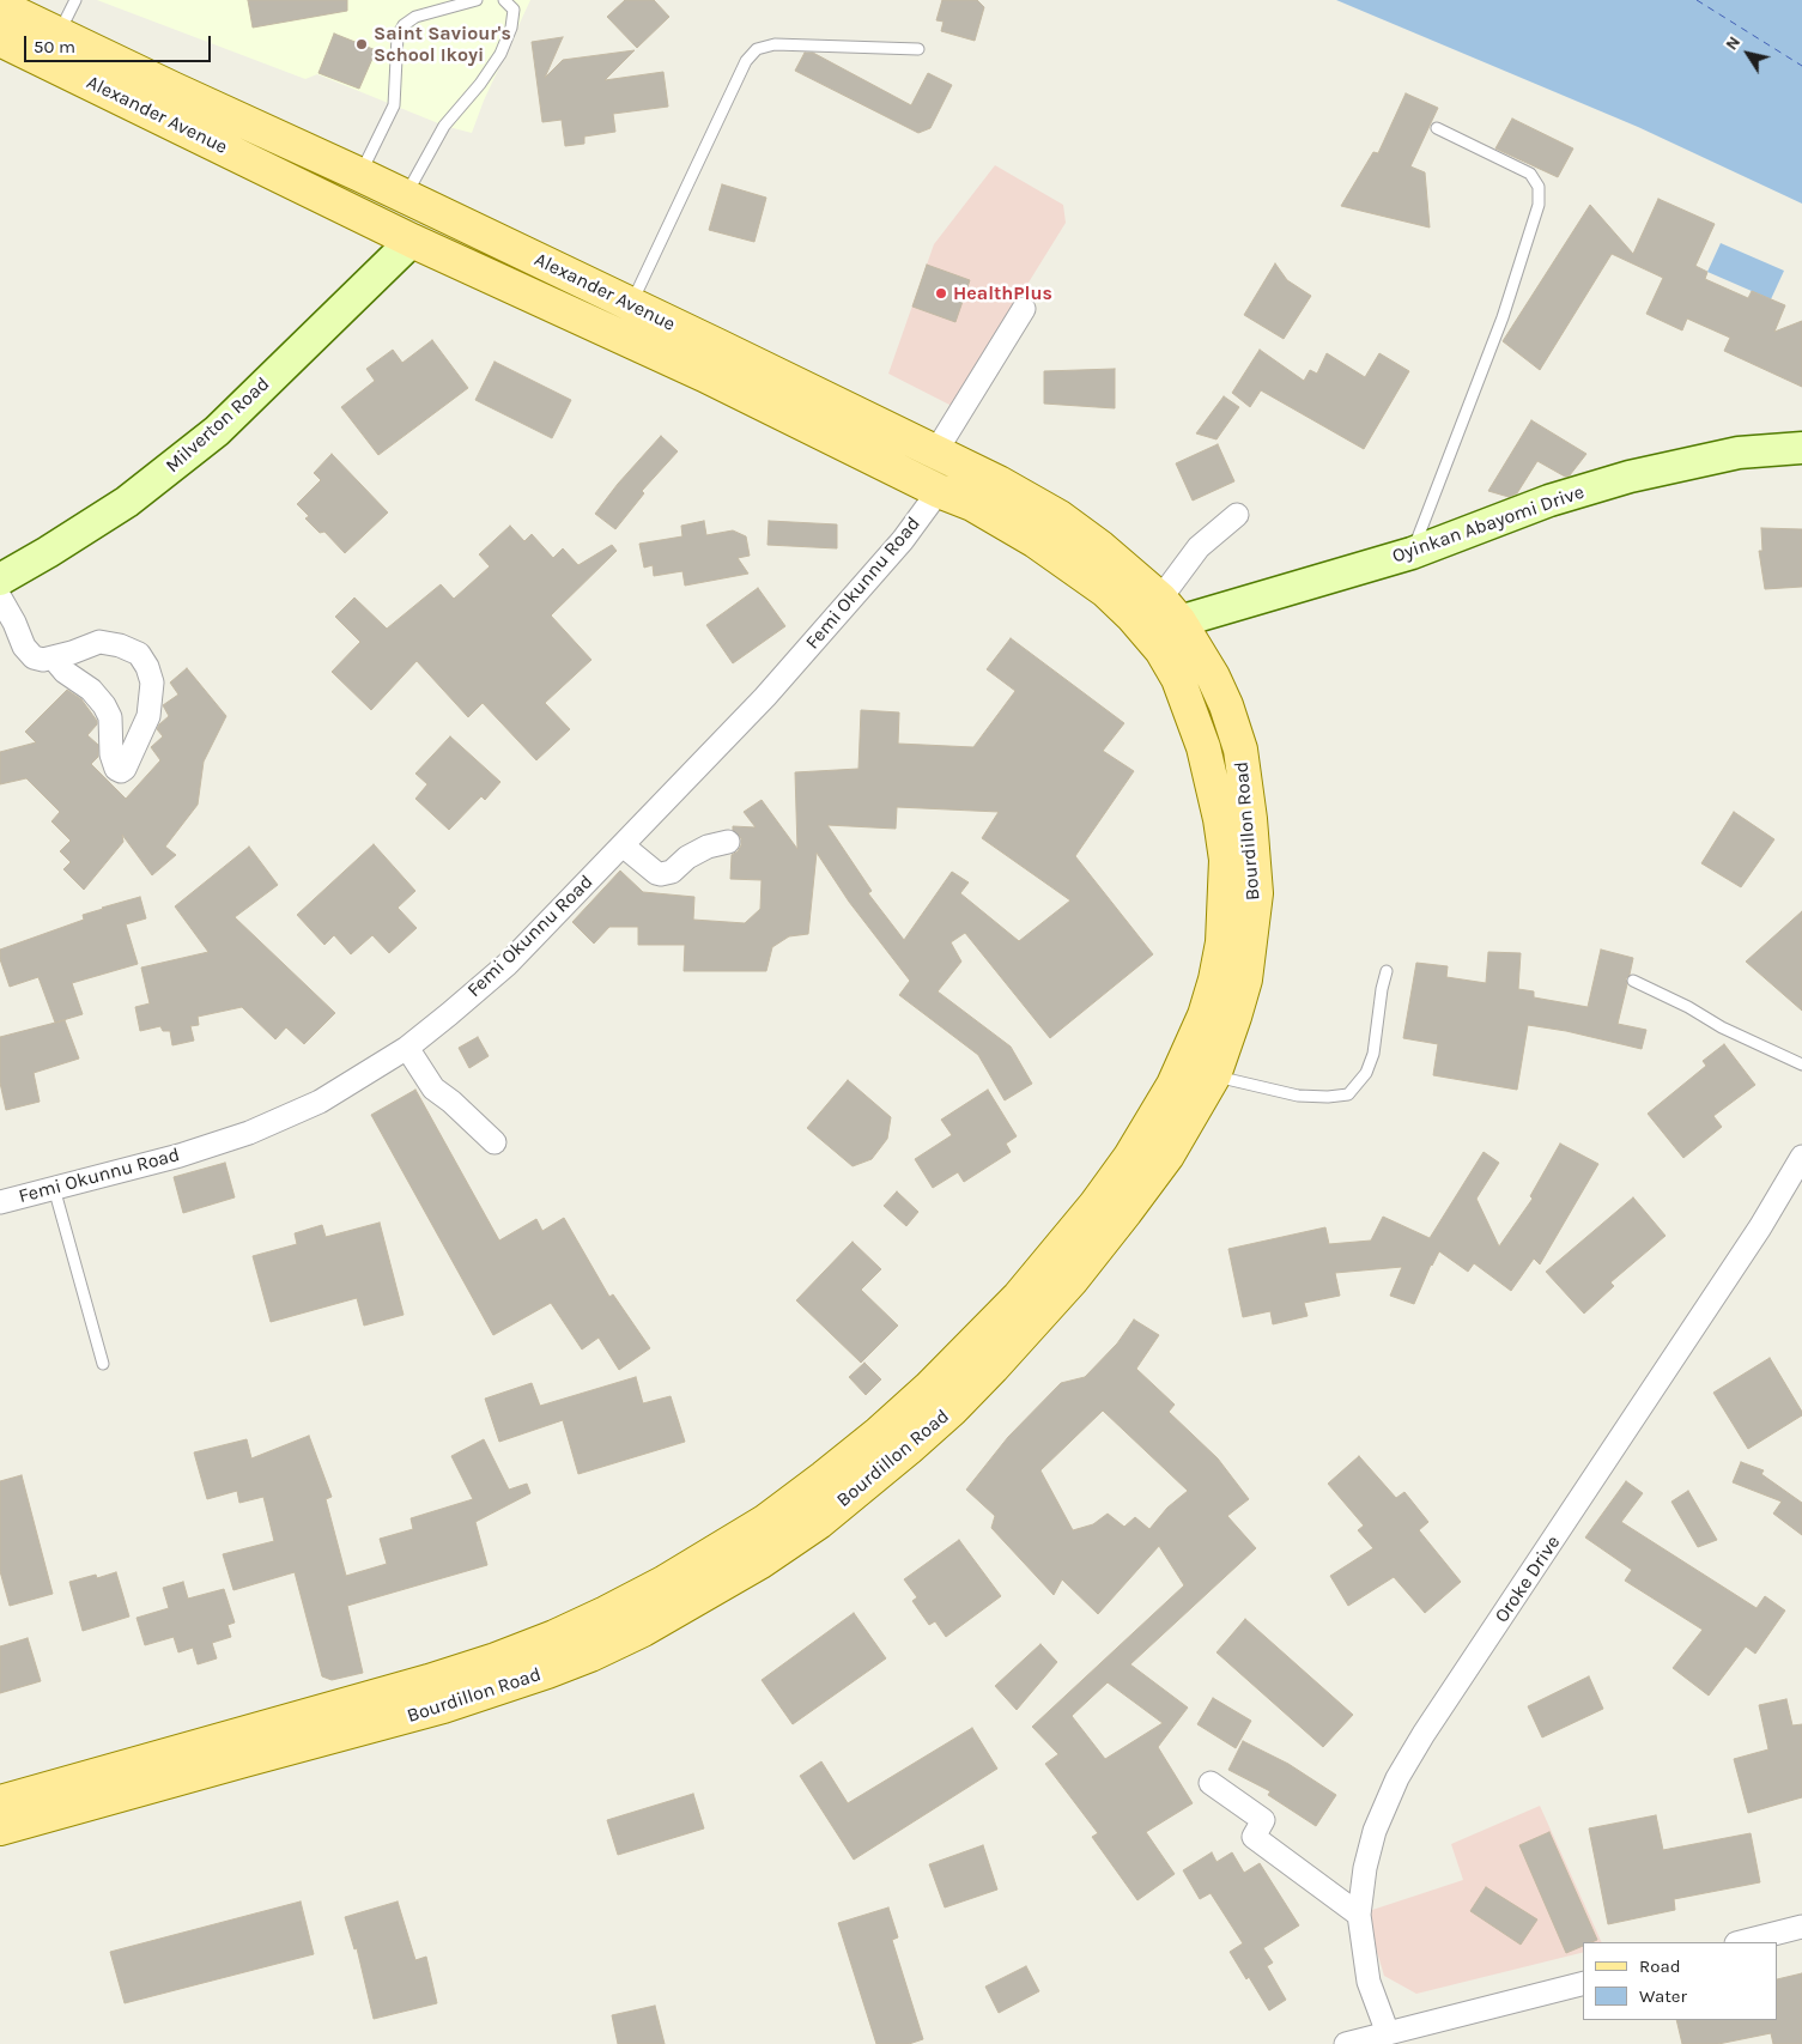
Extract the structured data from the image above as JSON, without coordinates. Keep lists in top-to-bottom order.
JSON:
{
  "streets": {
    "main road": ["Alexander Avenue", "Bourdillon Road"],
    "street": [
      "Milverton Road",
      "Oyinkan Abayomi Drive",
      "Femi Okunnu Road",
      "Oroke Drive"
    ]
  },
  "crossings": [
    ["Alexander Avenue", "Milverton Road"],
    ["Alexander Avenue", "Oyinkan Abayomi Drive"],
    ["Alexander Avenue", "Femi Okunnu Road"],
    ["Alexander Avenue", "Bourdillon Road"],
    ["Oyinkan Abayomi Drive", "Bourdillon Road"]
  ],
  "places": ["Saint Saviour's School Ikoyi", "HealthPlus"],
  "legend": ["Road", "Water"],
  "scale_bar": "50 m",
  "north": "top left"
}
